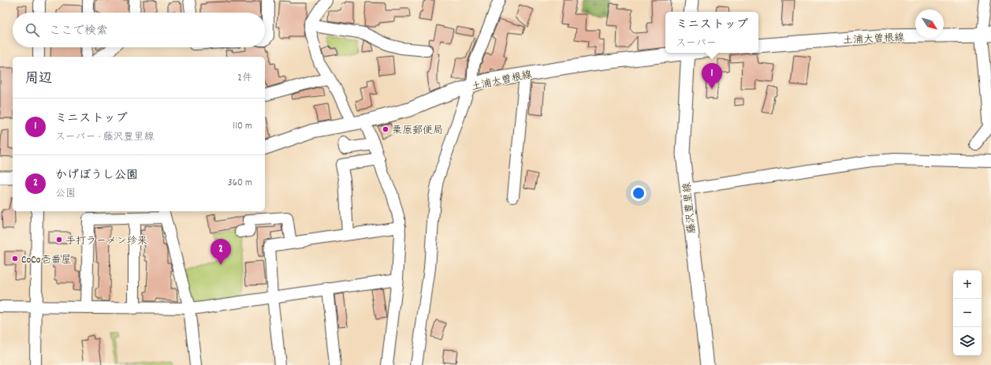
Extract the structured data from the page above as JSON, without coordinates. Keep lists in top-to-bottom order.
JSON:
{
  "streets": {
    "main road": ["土浦大曽根線", "藤沢豊里線"]
  },
  "places": ["栗原郵便局", "手打ラーメン珍来", "CoCo壱番屋"],
  "north": "bottom right",
  "page": {
    "popup": ["ミニストップ", "スーパー"],
    "search": "ここで検索",
    "heading": ["周辺", "2件"],
    "pins": ["1", "2"],
    "list": [
      {
        "mark": "1",
        "name": "ミニストップ",
        "note": "スーパー · 藤沢豊里線",
        "value": "110 m"
      },
      {
        "mark": "2",
        "name": "かげぼうし公園",
        "note": "公園",
        "value": "360 m"
      }
    ],
    "map_buttons": ["+", "−"]
  }
}
